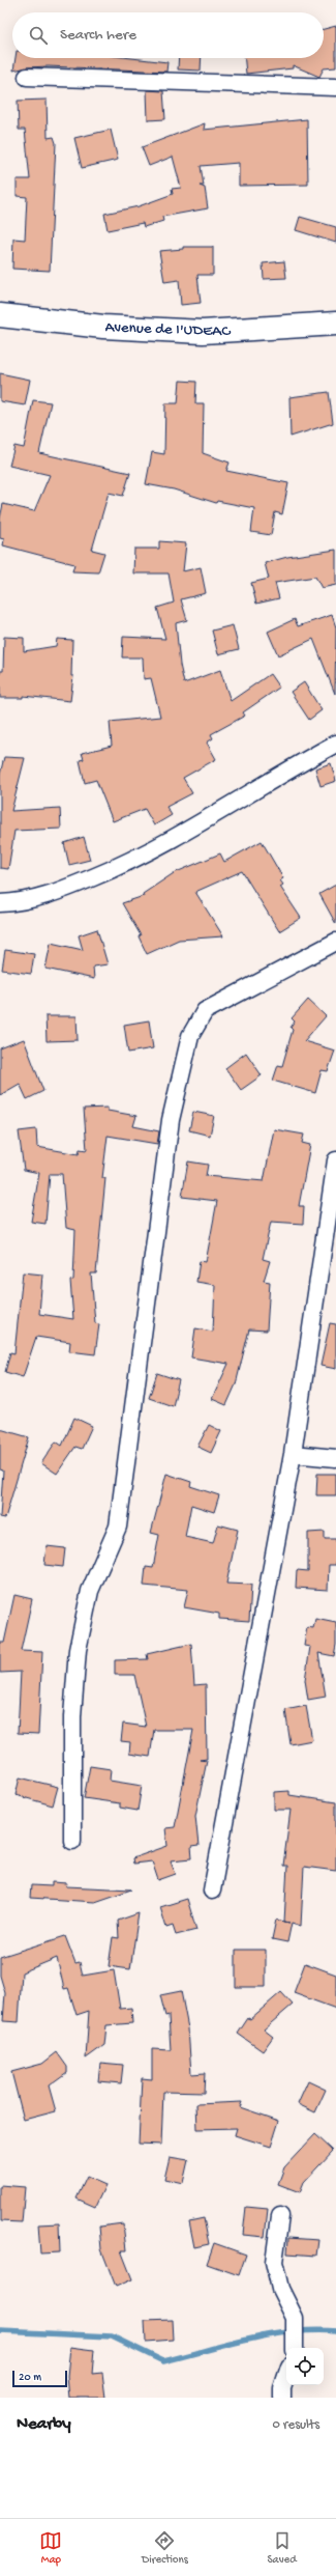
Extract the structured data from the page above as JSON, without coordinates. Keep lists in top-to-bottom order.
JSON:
{
  "streets": {
    "main road": ["Avenue de I'UDEAC"]
  },
  "scale_bar": "20 m",
  "page": {
    "search": "Search here",
    "scale": "20 m",
    "heading": ["Nearby", "0 results"],
    "nav": ["Map", "Directions", "Saved"]
  }
}
